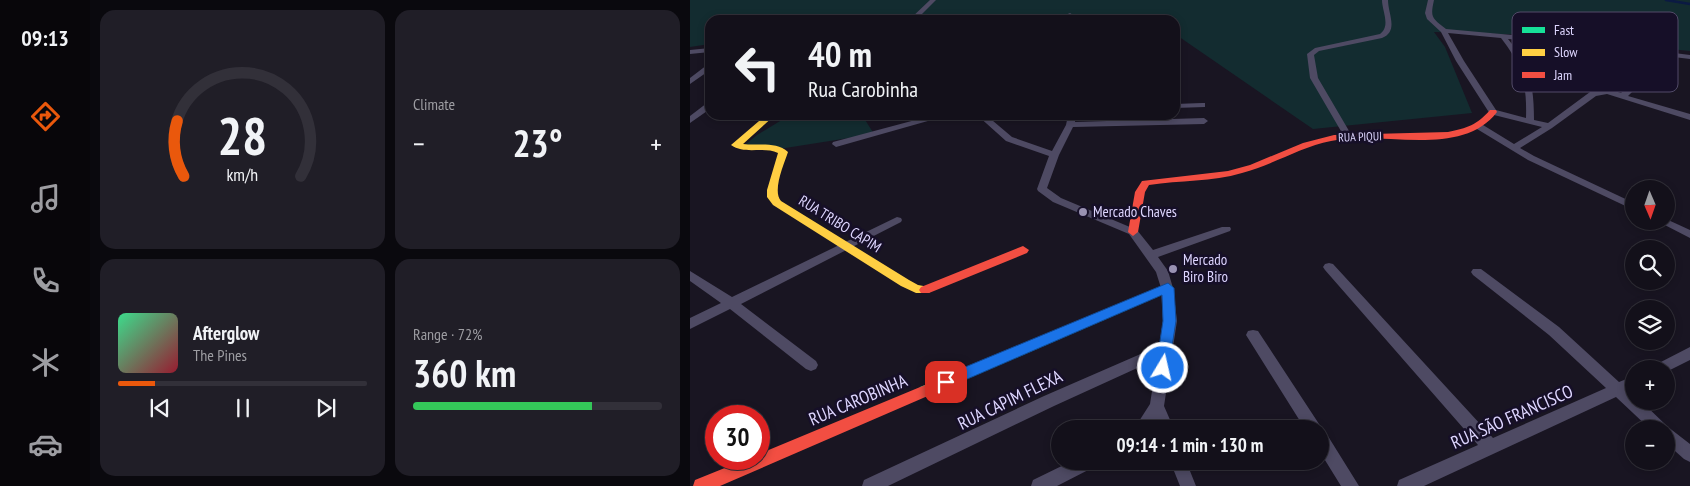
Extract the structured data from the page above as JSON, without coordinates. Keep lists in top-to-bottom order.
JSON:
{
  "streets": {
    "street": [
      "RUA PIQUI",
      "RUA TRIBO CAPIM",
      "RUA CAROBINHA",
      "RUA CAPIM FLEXA",
      "RUA SÃO FRANCISCO"
    ]
  },
  "places": ["Mercado Chaves", "Mercado Biro Biro"],
  "legend": ["Fast", "Slow", "Jam"],
  "north": "bottom",
  "page": {
    "tabs": "09:13",
    "tile": [
      "Climate",
      ["Range · 72%", "360 km"]
    ],
    "turn": ["40 m", "Rua Carobinha"],
    "heat": ["−", "23°", "+"],
    "map_buttons": ["+", "−"],
    "song": ["Afterglow", "The Pines"],
    "limit": "30",
    "trip": "09:14 · 1 min · 130 m",
    "gauge": ["28", "km/h"]
  }
}
